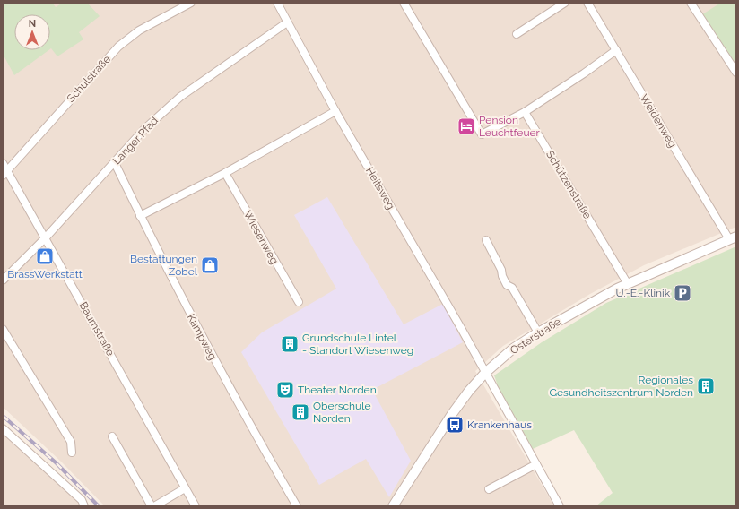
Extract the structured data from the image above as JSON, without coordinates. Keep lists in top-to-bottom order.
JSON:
{
  "streets": {
    "street": [
      "Schulstraße",
      "Weidenweg",
      "Langer Pfad",
      "Schützenstraße",
      "Heitsweg",
      "Wiesenweg",
      "Baumstraße",
      "Osterstraße",
      "Kampweg"
    ]
  },
  "crossings": [
    ["Schulstraße", "Baumstraße"],
    ["Weidenweg", "Osterstraße"],
    ["Langer Pfad", "Heitsweg"],
    ["Langer Pfad", "Baumstraße"],
    ["Langer Pfad", "Kampweg"],
    ["Schützenstraße", "Osterstraße"],
    ["Heitsweg", "Osterstraße"]
  ],
  "places": {
    "hotel": ["Pension Leuchtfeuer"],
    "shop": ["BrassWerkstatt", "Bestattungen Zobel"],
    "parking": ["U.-E.-Klinik"],
    "building": ["Grundschule Lintel - Standort Wiesenweg", "Regionales Gesundheitszentrum Norden", "Oberschule Norden"],
    "theatre": ["Theater Norden"],
    "bus stop": ["Krankenhaus"]
  },
  "north": "top"
}
